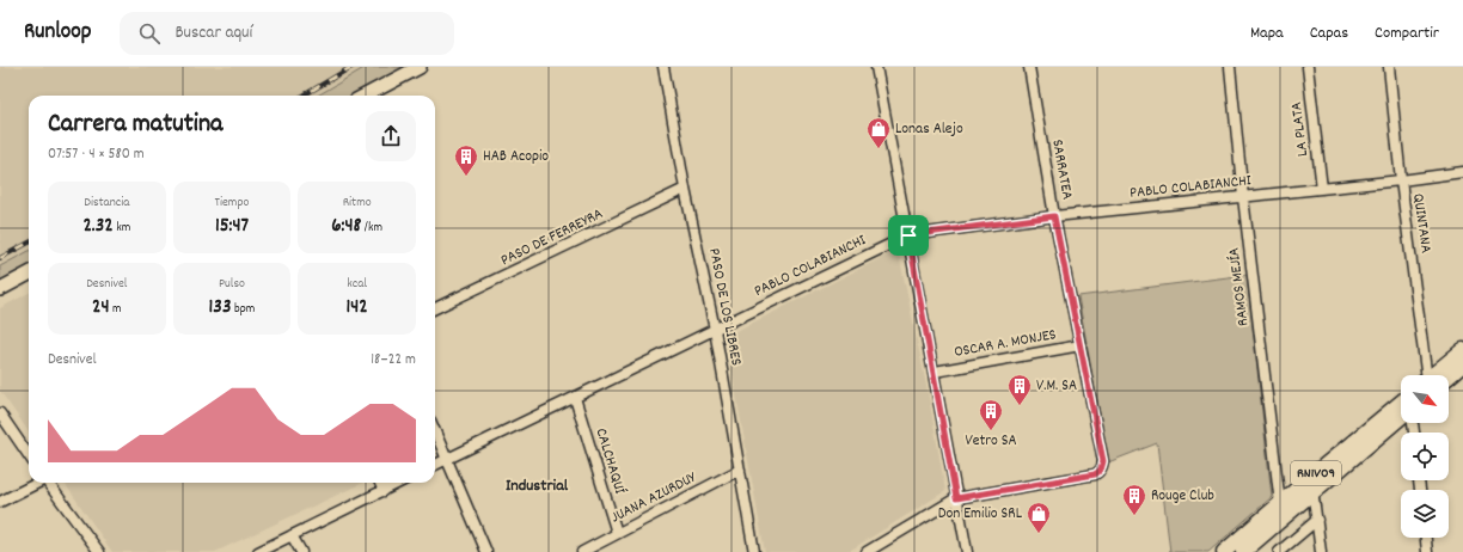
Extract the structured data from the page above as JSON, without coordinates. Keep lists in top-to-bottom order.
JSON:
{
  "streets": {
    "main road": ["RN1V09"],
    "street": [
      "LA PLATA",
      "SARRATEA",
      "PABLO COLABIANCHI",
      "QUINTANA",
      "PASO DE FERREYRA",
      "RAMOS MEJÍA",
      "PASO DE LOS LIBRES",
      "OSCAR A. MONJES",
      "CALCHAQUÍ",
      "JUANA AZURDUY"
    ]
  },
  "crossings": [
    ["LA PLATA", "PABLO COLABIANCHI"],
    ["SARRATEA", "PABLO COLABIANCHI"],
    ["SARRATEA", "OSCAR A. MONJES"],
    ["PABLO COLABIANCHI", "QUINTANA"],
    ["PABLO COLABIANCHI", "RAMOS MEJÍA"],
    ["PABLO COLABIANCHI", "PASO DE LOS LIBRES"],
    ["PABLO COLABIANCHI", "CALCHAQUÍ"],
    ["PASO DE FERREYRA", "PASO DE LOS LIBRES"],
    ["RAMOS MEJÍA", "RN1V09"],
    ["PASO DE LOS LIBRES", "JUANA AZURDUY"],
    ["CALCHAQUÍ", "JUANA AZURDUY"]
  ],
  "districts": ["Industrial"],
  "places": {
    "shop": ["Lonas Alejo", "Don Emilio SRL"],
    "building": [
      "HAB Acopio",
      "V.M. SA",
      "Vetro SA",
      "Rouge Club"
    ]
  },
  "north": "bottom right",
  "page": {
    "header": "Runloop",
    "search": "Buscar aquí",
    "nav": ["Mapa", "Capas", "Compartir"],
    "heading": ["Carrera matutina", "07:57 · 4 × 580 m"],
    "stats": [
      ["Distancia", "2.32 km"],
      ["Tiempo", "15:47"],
      ["Ritmo", "6:48 /km"],
      ["Desnivel", "24 m"],
      ["Pulso", "133 bpm"],
      ["kcal", "142"]
    ],
    "chart": ["Desnivel", "18–22 m"]
  }
}
